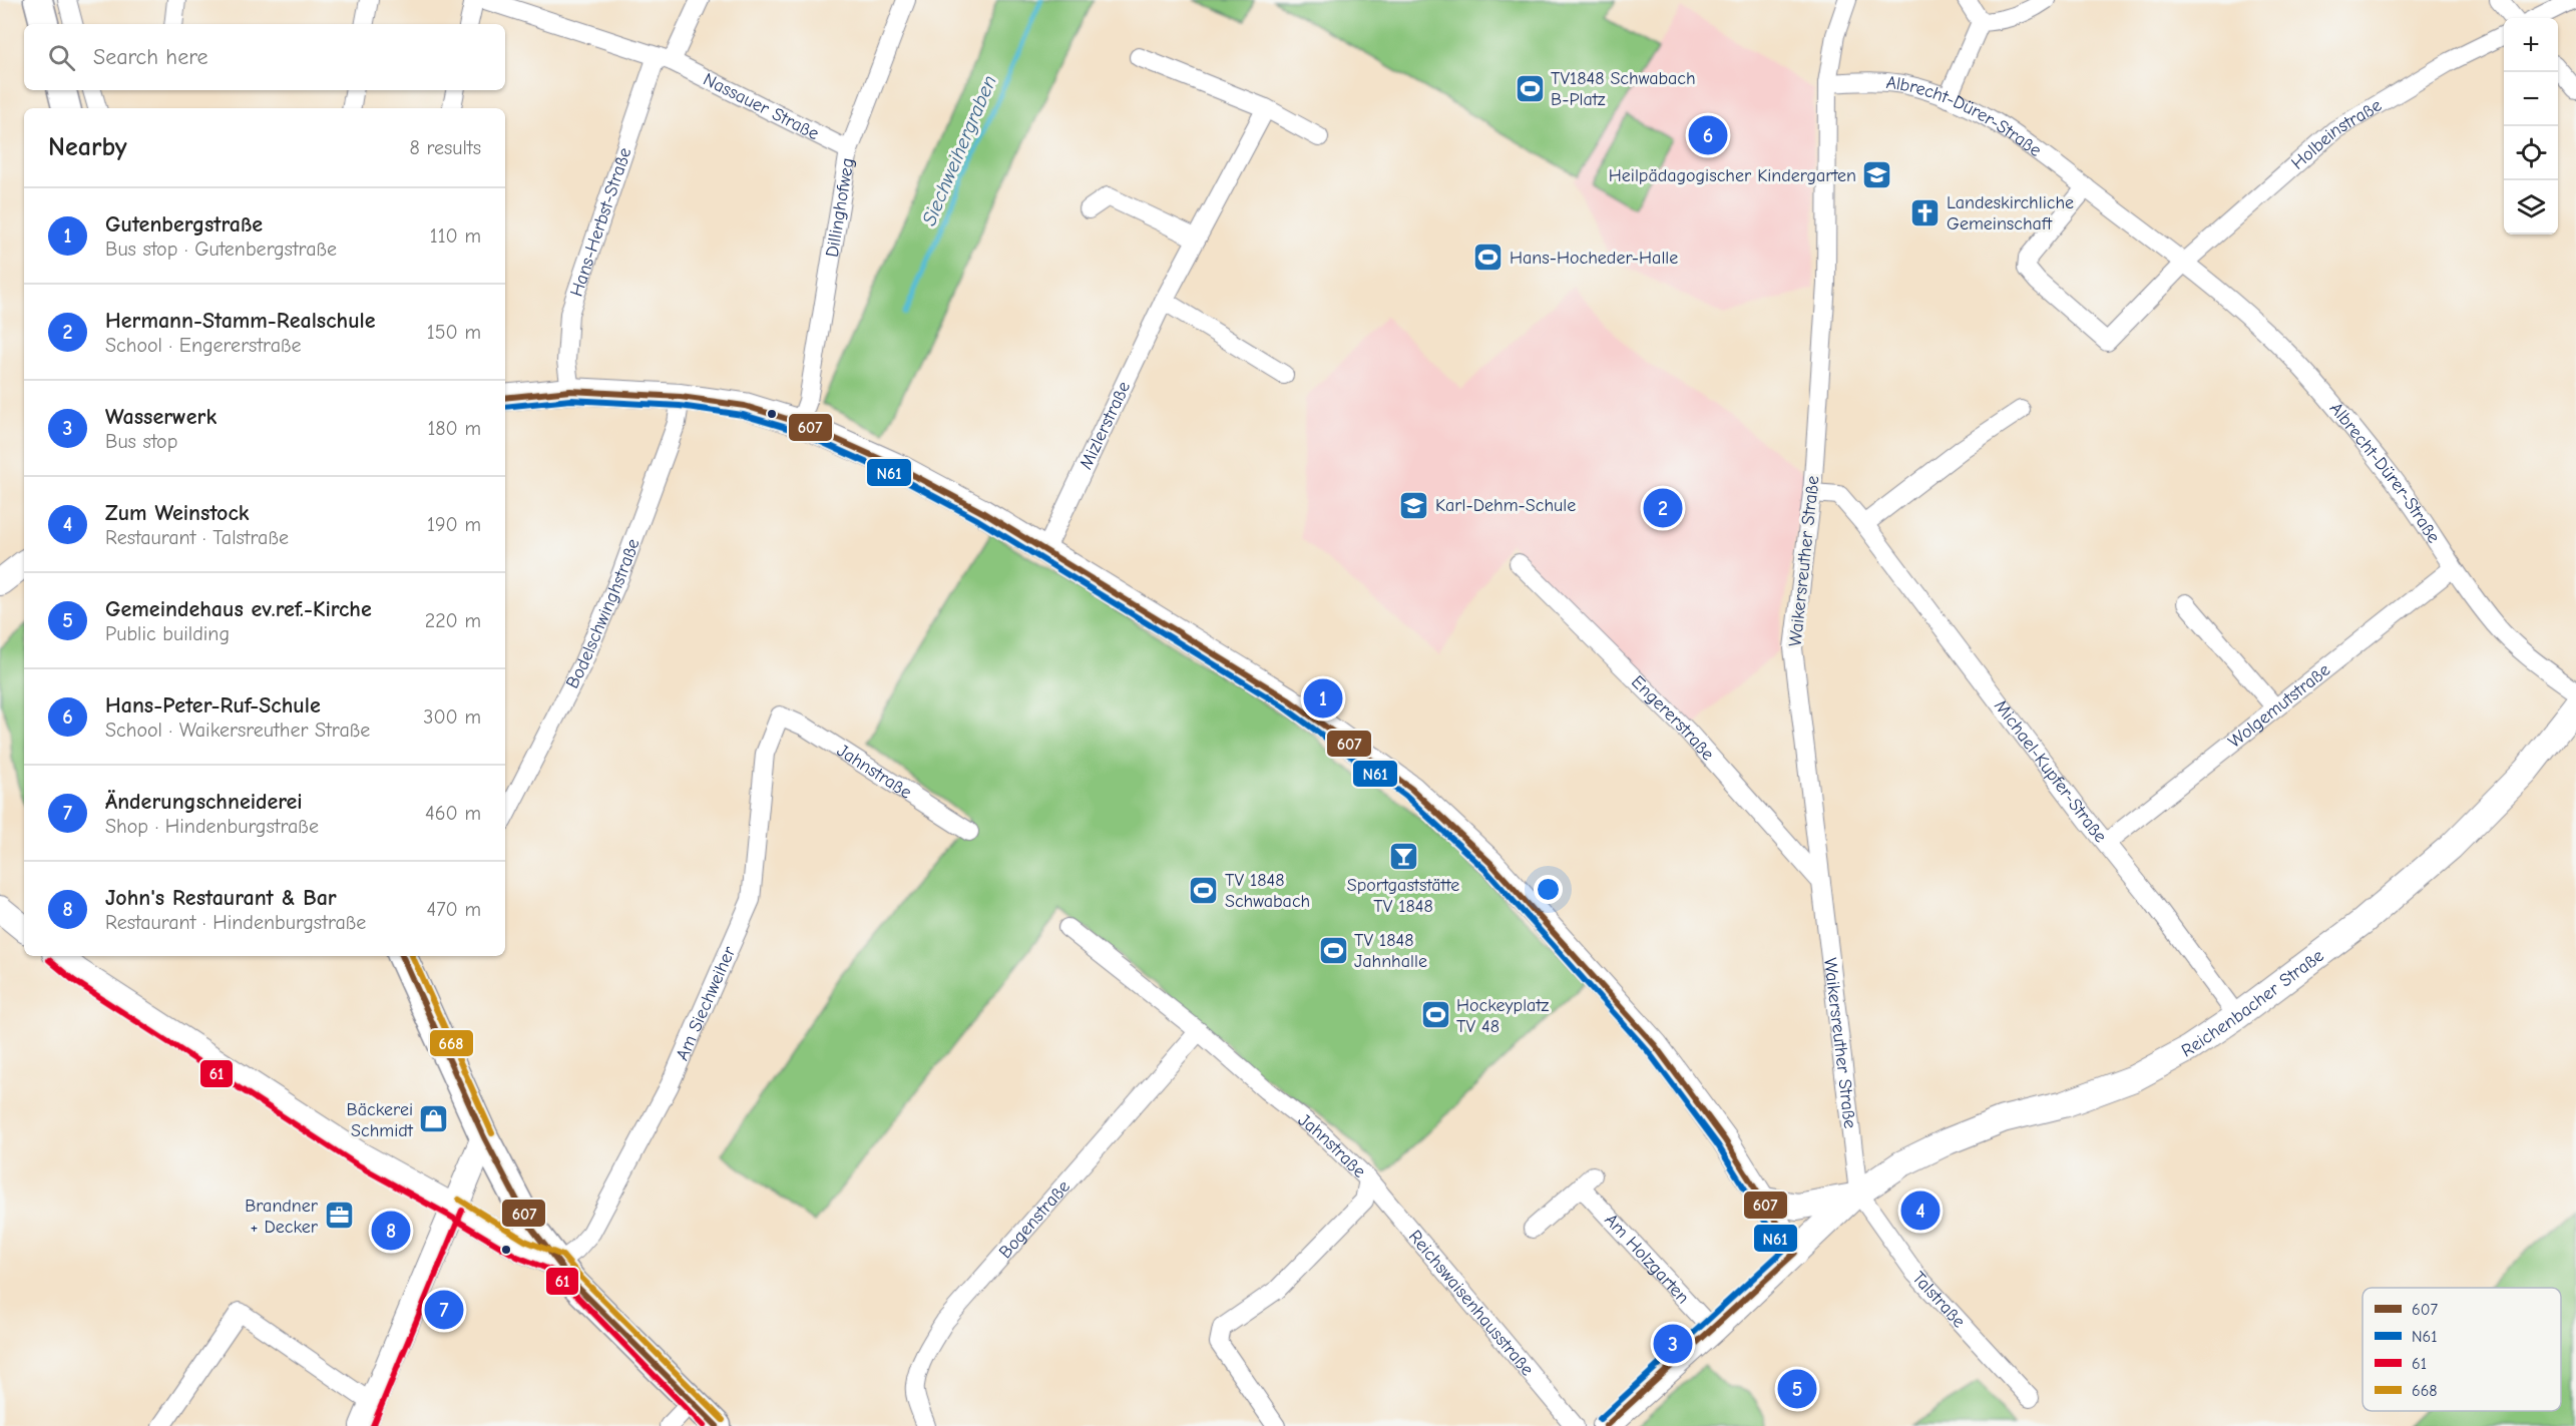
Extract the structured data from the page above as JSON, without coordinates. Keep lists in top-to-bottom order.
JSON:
{
  "streets": {
    "street": [
      "Nassauer Straße",
      "Albrecht-Dürer-Straße",
      "Holbeinstraße",
      "Dillinghofweg",
      "Hans-Herbst-Straße",
      "Mizlerstraße",
      "Waikersreuther Straße",
      "Bodelschwinghstraße",
      "Wolgemutstraße",
      "Engererstraße",
      "Michael-Kupfer-Straße",
      "Jahnstraße",
      "Reichenbacher Straße",
      "Am Siechweiher",
      "Bogenstraße",
      "Am Holzgarten",
      "Talstraße",
      "Reichswaisenhausstraße"
    ]
  },
  "crossings": [
    ["Nassauer Straße", "Dillinghofweg"],
    ["Nassauer Straße", "Hans-Herbst-Straße"],
    ["Albrecht-Dürer-Straße", "Holbeinstraße"],
    ["Albrecht-Dürer-Straße", "Waikersreuther Straße"],
    ["Albrecht-Dürer-Straße", "Wolgemutstraße"],
    ["Waikersreuther Straße", "Engererstraße"],
    ["Waikersreuther Straße", "Michael-Kupfer-Straße"],
    ["Waikersreuther Straße", "Reichenbacher Straße"],
    ["Waikersreuther Straße", "Talstraße"],
    ["Wolgemutstraße", "Michael-Kupfer-Straße"],
    ["Michael-Kupfer-Straße", "Reichenbacher Straße"],
    ["Jahnstraße", "Am Siechweiher"],
    ["Jahnstraße", "Bogenstraße"],
    ["Jahnstraße", "Reichswaisenhausstraße"],
    ["Reichenbacher Straße", "Talstraße"]
  ],
  "water": ["Siechweihergraben"],
  "places": {
    "sports": [
      "TV1848 Schwabach B-Platz",
      "Hans-Hocheder-Halle",
      "TV 1848 Schwabach",
      "TV 1848 Jahnhalle",
      "Hockeyplatz TV 48"
    ],
    "school or university": ["Heilpädagogischer Kindergarten", "Karl-Dehm-Schule"],
    "church": ["Landeskirchliche Gemeinschaft"],
    "bar": ["Sportgaststätte TV 1848"],
    "shop": ["Bäckerei Schmidt"],
    "office": ["Brandner + Decker"]
  },
  "lines": [
    "transit line 607",
    "transit line N61",
    "transit line 668",
    "transit line 61"
  ],
  "legend": [
    "607",
    "N61",
    "61",
    "668"
  ],
  "page": {
    "map_buttons": ["+", "−"],
    "search": "Search here",
    "heading": ["Nearby", "8 results"],
    "pins": [
      "6",
      "2",
      "1",
      "4",
      "8",
      "7",
      "3",
      "5"
    ],
    "list": [
      {
        "mark": "1",
        "name": "Gutenbergstraße",
        "note": "Bus stop · Gutenbergstraße",
        "value": "110 m"
      },
      {
        "mark": "2",
        "name": "Hermann-Stamm-Realschule",
        "note": "School · Engererstraße",
        "value": "150 m"
      },
      {
        "mark": "3",
        "name": "Wasserwerk",
        "note": "Bus stop",
        "value": "180 m"
      },
      {
        "mark": "4",
        "name": "Zum Weinstock",
        "note": "Restaurant · Talstraße",
        "value": "190 m"
      },
      {
        "mark": "5",
        "name": "Gemeindehaus ev.ref.-Kirche",
        "note": "Public building",
        "value": "220 m"
      },
      {
        "mark": "6",
        "name": "Hans-Peter-Ruf-Schule",
        "note": "School · Waikersreuther Straße",
        "value": "300 m"
      },
      {
        "mark": "7",
        "name": "Änderungschneiderei",
        "note": "Shop · Hindenburgstraße",
        "value": "460 m"
      },
      {
        "mark": "8",
        "name": "John's Restaurant & Bar",
        "note": "Restaurant · Hindenburgstraße",
        "value": "470 m"
      }
    ]
  }
}
